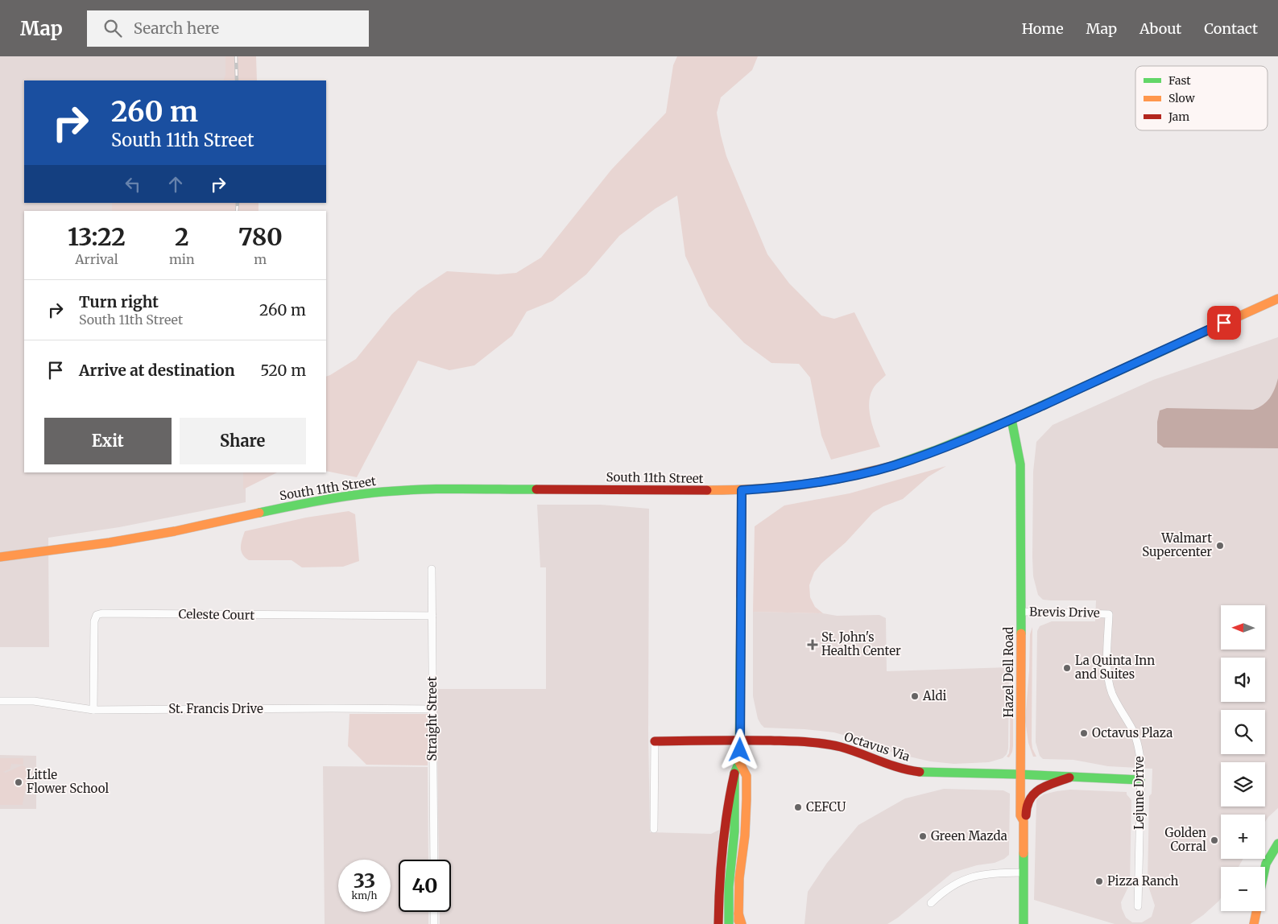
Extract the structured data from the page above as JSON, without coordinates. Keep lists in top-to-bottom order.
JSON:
{
  "streets": {
    "main road": ["South 11th Street", "Hazel Dell Road", "Octavus Via"],
    "street": [
      "Brevis Drive",
      "Celeste Court",
      "St. Francis Drive",
      "Straight Street",
      "Lejune Drive"
    ]
  },
  "crossings": [
    ["South 11th Street", "Hazel Dell Road"],
    ["Brevis Drive", "Hazel Dell Road"],
    ["Brevis Drive", "Lejune Drive"],
    ["Celeste Court", "St. Francis Drive"],
    ["Celeste Court", "Straight Street"],
    ["Hazel Dell Road", "Octavus Via"],
    ["St. Francis Drive", "Straight Street"],
    ["Octavus Via", "Lejune Drive"]
  ],
  "places": {
    "other": [
      "Walmart Supercenter",
      "La Quinta Inn and Suites",
      "Aldi",
      "Octavus Plaza",
      "Little Flower School",
      "CEFCU",
      "Green Mazda",
      "Golden Corral",
      "Pizza Ranch"
    ],
    "health": ["St. John's Health Center"]
  },
  "legend": ["Fast", "Slow", "Jam"],
  "north": "left",
  "page": {
    "header": "Map",
    "search": "Search here",
    "nav": [
      "Home",
      "Map",
      "About",
      "Contact"
    ],
    "turn": ["260 m", "South 11th Street"],
    "eta": [
      "13:22",
      "Arrival",
      "2",
      "min",
      "780",
      "m"
    ],
    "list": [
      {
        "name": "Turn right",
        "note": "South 11th Street",
        "value": "260 m"
      },
      {
        "name": "Arrive at destination",
        "value": "520 m"
      }
    ],
    "buttons": ["Exit", "Share"],
    "map_buttons": ["+", "−"],
    "speed": "33 km/h",
    "limit": "40"
  }
}
